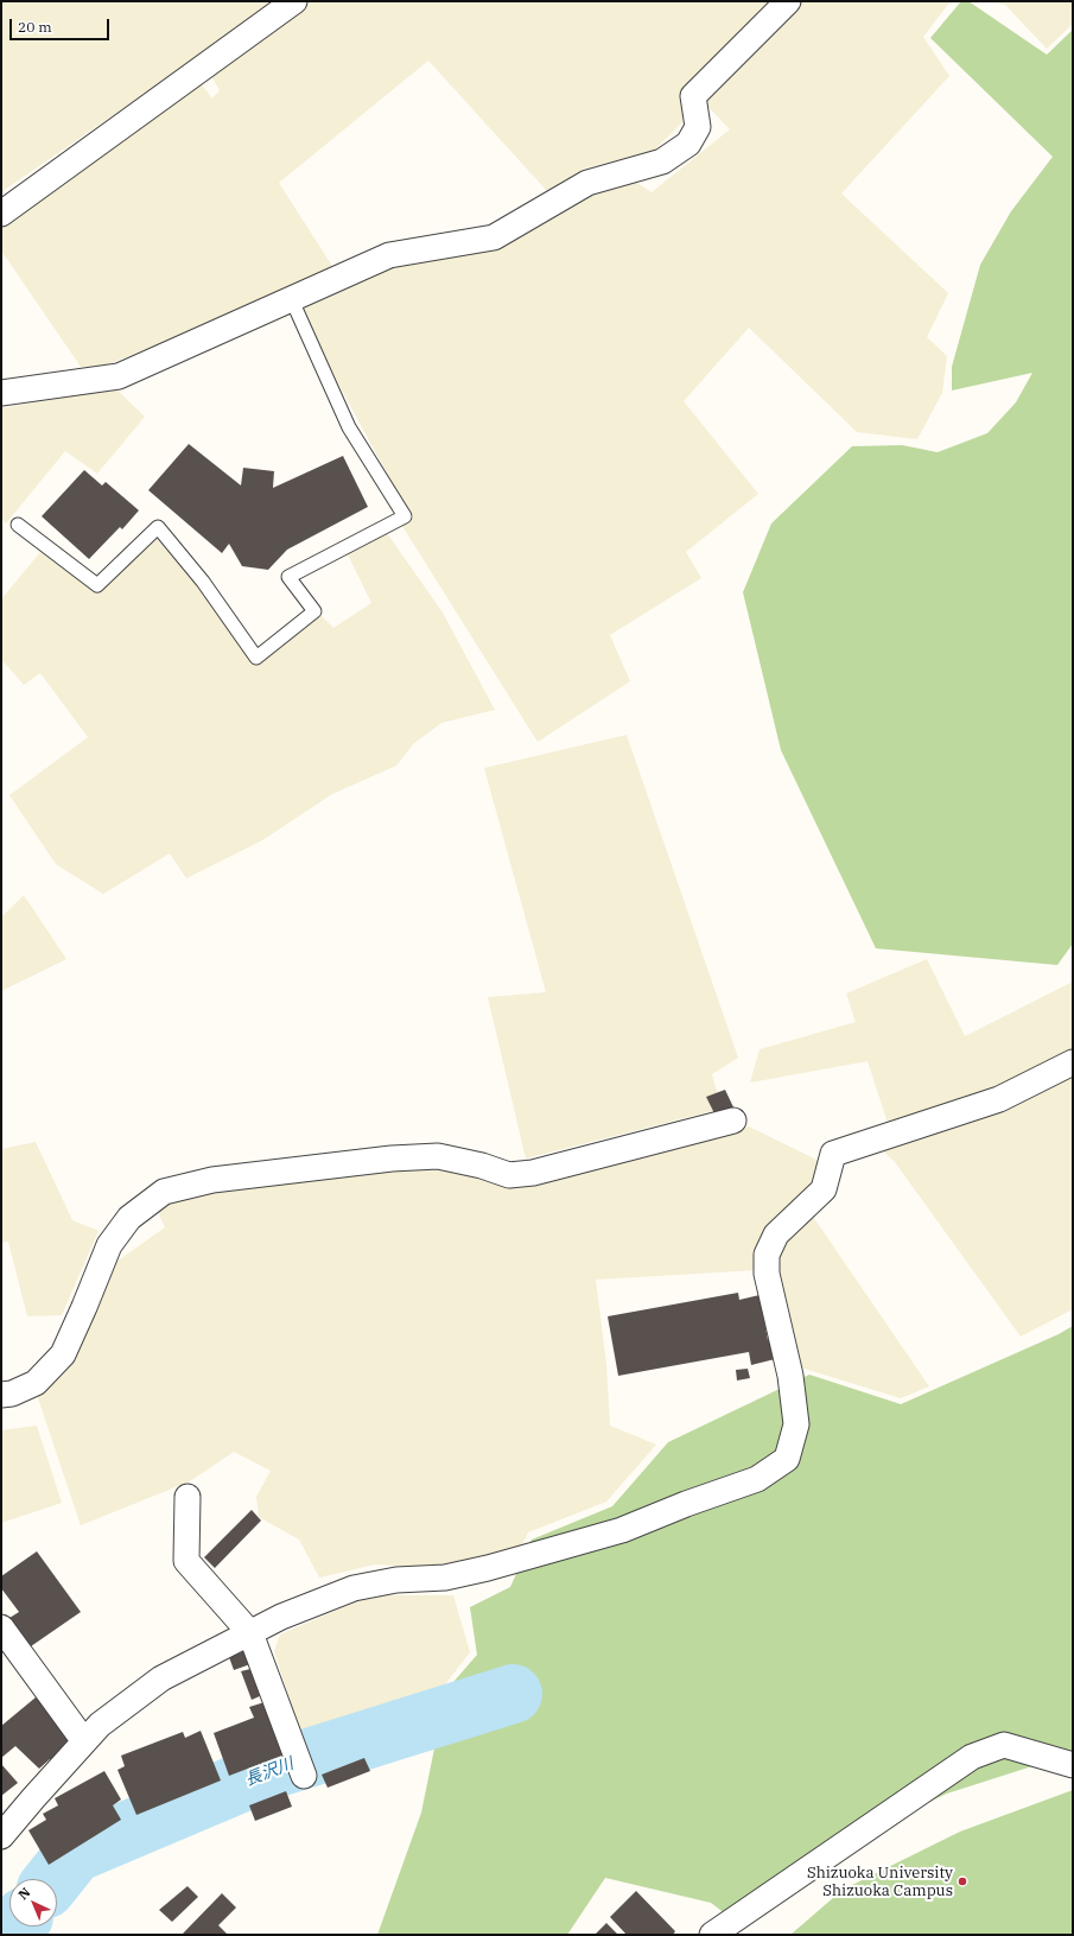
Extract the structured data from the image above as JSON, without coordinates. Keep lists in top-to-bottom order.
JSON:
{
  "water": ["長沢川"],
  "places": ["Shizuoka University Shizuoka Campus"],
  "scale_bar": "20 m",
  "north": "top left"
}
